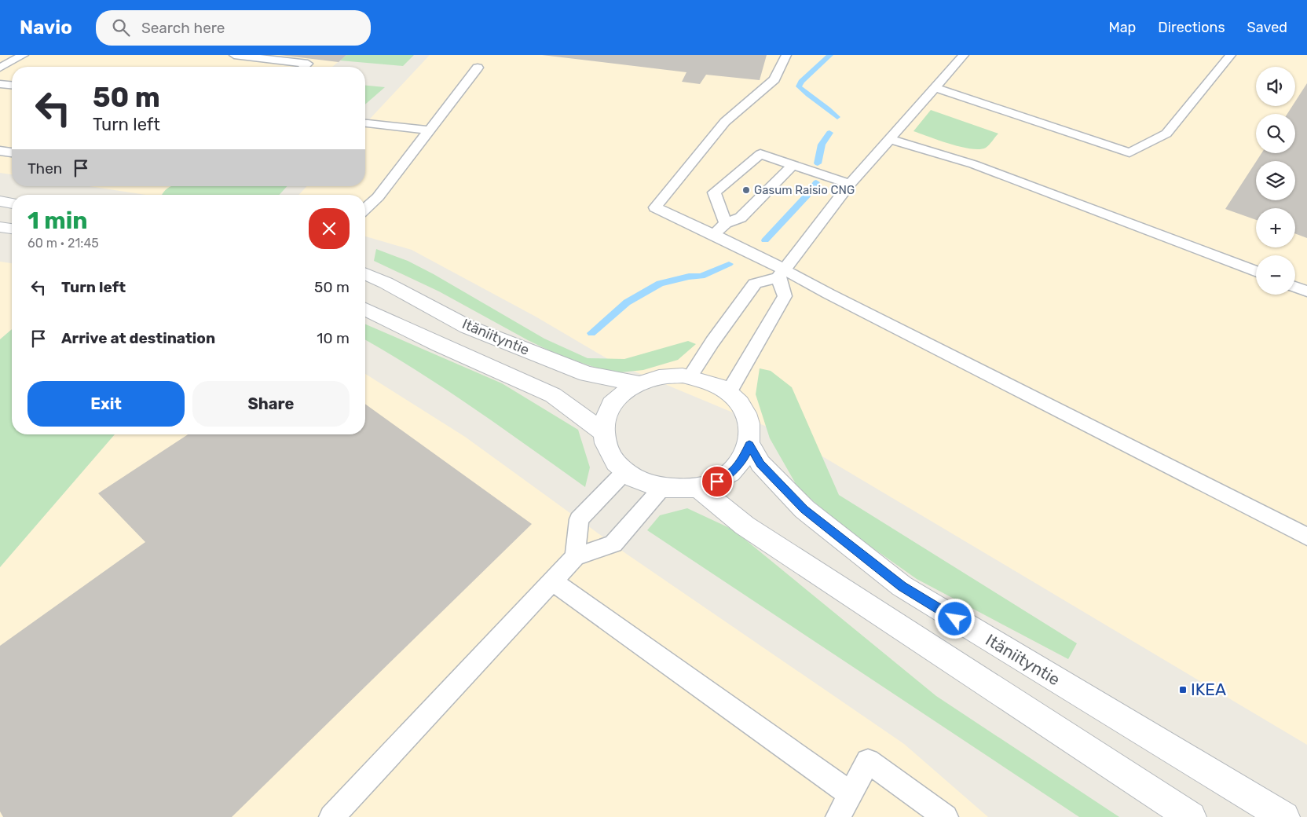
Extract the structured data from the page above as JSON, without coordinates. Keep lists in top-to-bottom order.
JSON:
{
  "streets": {
    "street": ["Itäniityntie"]
  },
  "places": {
    "other": ["Gasum Raisio CNG"],
    "transit": ["IKEA"]
  },
  "page": {
    "header": "Navio",
    "search": "Search here",
    "nav": ["Map", "Directions", "Saved"],
    "map_buttons": ["+", "−"],
    "turn": ["50 m", "Turn left"],
    "then": "Then",
    "heading": ["1 min", "60 m · 21:45"],
    "list": [
      {
        "name": "Turn left",
        "value": "50 m"
      },
      {
        "name": "Arrive at destination",
        "value": "10 m"
      }
    ],
    "buttons": ["Exit", "Share"]
  }
}
